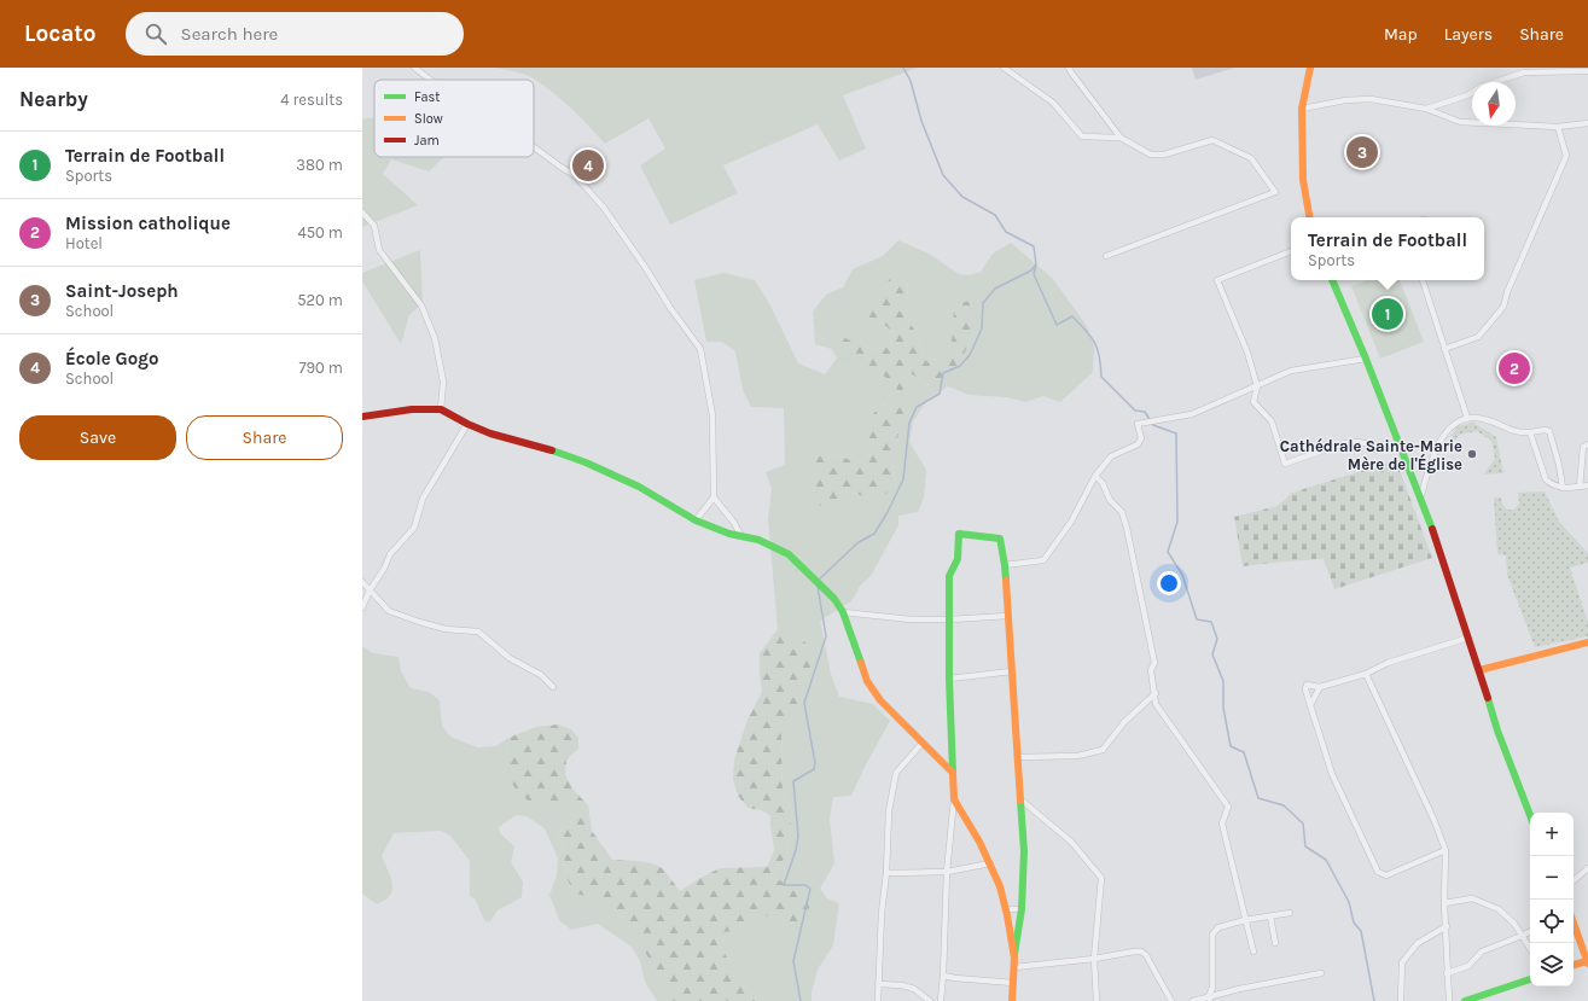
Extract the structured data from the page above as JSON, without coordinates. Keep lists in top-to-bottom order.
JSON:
{
  "places": ["Cathédrale Sainte-Marie Mère de l'Église"],
  "legend": ["Fast", "Slow", "Jam"],
  "north": "bottom",
  "page": {
    "header": "Locato",
    "search": "Search here",
    "nav": ["Map", "Layers", "Share"],
    "heading": ["Nearby", "4 results"],
    "list": [
      {
        "mark": "1",
        "name": "Terrain de Football",
        "note": "Sports",
        "value": "380 m"
      },
      {
        "mark": "2",
        "name": "Mission catholique",
        "note": "Hotel",
        "value": "450 m"
      },
      {
        "mark": "3",
        "name": "Saint-Joseph",
        "note": "School",
        "value": "520 m"
      },
      {
        "mark": "4",
        "name": "École Gogo",
        "note": "School",
        "value": "790 m"
      }
    ],
    "pins": [
      "3",
      "4",
      "1",
      "2"
    ],
    "popup": ["Terrain de Football", "Sports"],
    "buttons": ["Save", "Share"],
    "map_buttons": ["+", "−"]
  }
}
